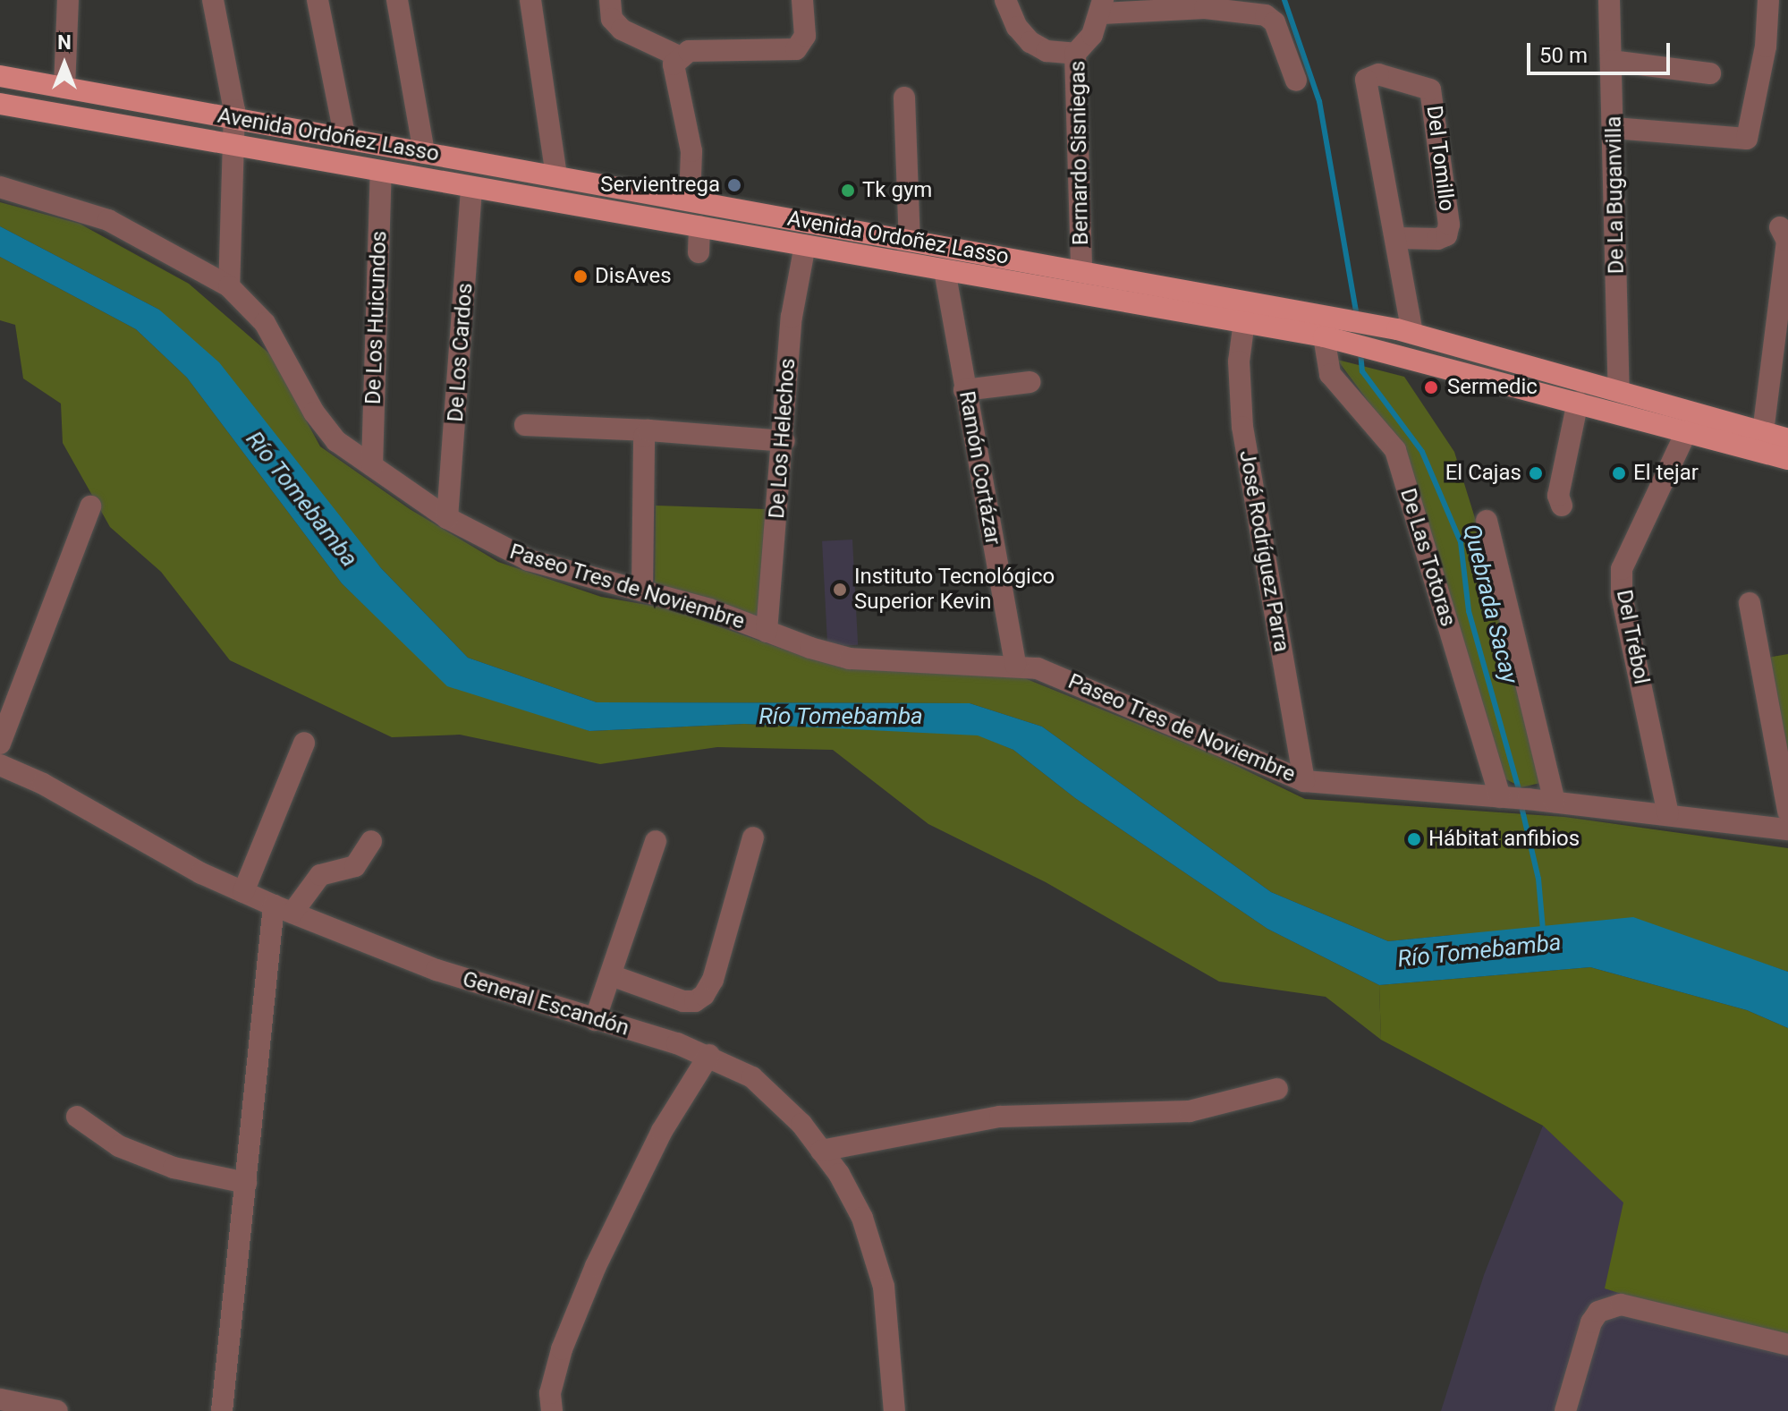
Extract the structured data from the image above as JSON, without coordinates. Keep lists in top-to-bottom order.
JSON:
{
  "streets": {
    "main road": ["Avenida Ordoñez Lasso"],
    "street": [
      "Bernardo Sisniegas",
      "Del Tomillo",
      "De La Buganvilla",
      "De Los Huicundos",
      "De Los Cardos",
      "De Los Helechos",
      "Ramón Cortázar",
      "José Rodríguez Parra",
      "De Las Totoras",
      "Paseo Tres de Noviembre",
      "Del Trébol",
      "General Escandón"
    ]
  },
  "crossings": [
    ["Avenida Ordoñez Lasso", "Bernardo Sisniegas"],
    ["Avenida Ordoñez Lasso", "Del Tomillo"],
    ["Avenida Ordoñez Lasso", "De La Buganvilla"],
    ["Avenida Ordoñez Lasso", "De Los Huicundos"],
    ["Avenida Ordoñez Lasso", "De Los Cardos"],
    ["Avenida Ordoñez Lasso", "De Los Helechos"],
    ["Avenida Ordoñez Lasso", "Ramón Cortázar"],
    ["Avenida Ordoñez Lasso", "José Rodríguez Parra"],
    ["Avenida Ordoñez Lasso", "De Las Totoras"],
    ["Avenida Ordoñez Lasso", "Del Trébol"],
    ["De Los Huicundos", "Paseo Tres de Noviembre"],
    ["De Los Cardos", "Paseo Tres de Noviembre"],
    ["De Los Helechos", "Paseo Tres de Noviembre"],
    ["Ramón Cortázar", "Paseo Tres de Noviembre"],
    ["José Rodríguez Parra", "Paseo Tres de Noviembre"],
    ["De Las Totoras", "Paseo Tres de Noviembre"],
    ["Paseo Tres de Noviembre", "Del Trébol"]
  ],
  "water": ["Río Tomebamba", "Quebrada Sacay"],
  "places": [
    "Servientrega",
    "Tk gym",
    "DisAves",
    "Sermedic",
    "El Cajas",
    "El tejar",
    "Instituto Tecnológico Superior Kevin",
    "Hábitat anfibios"
  ],
  "scale_bar": "50 m",
  "north": "top"
}
